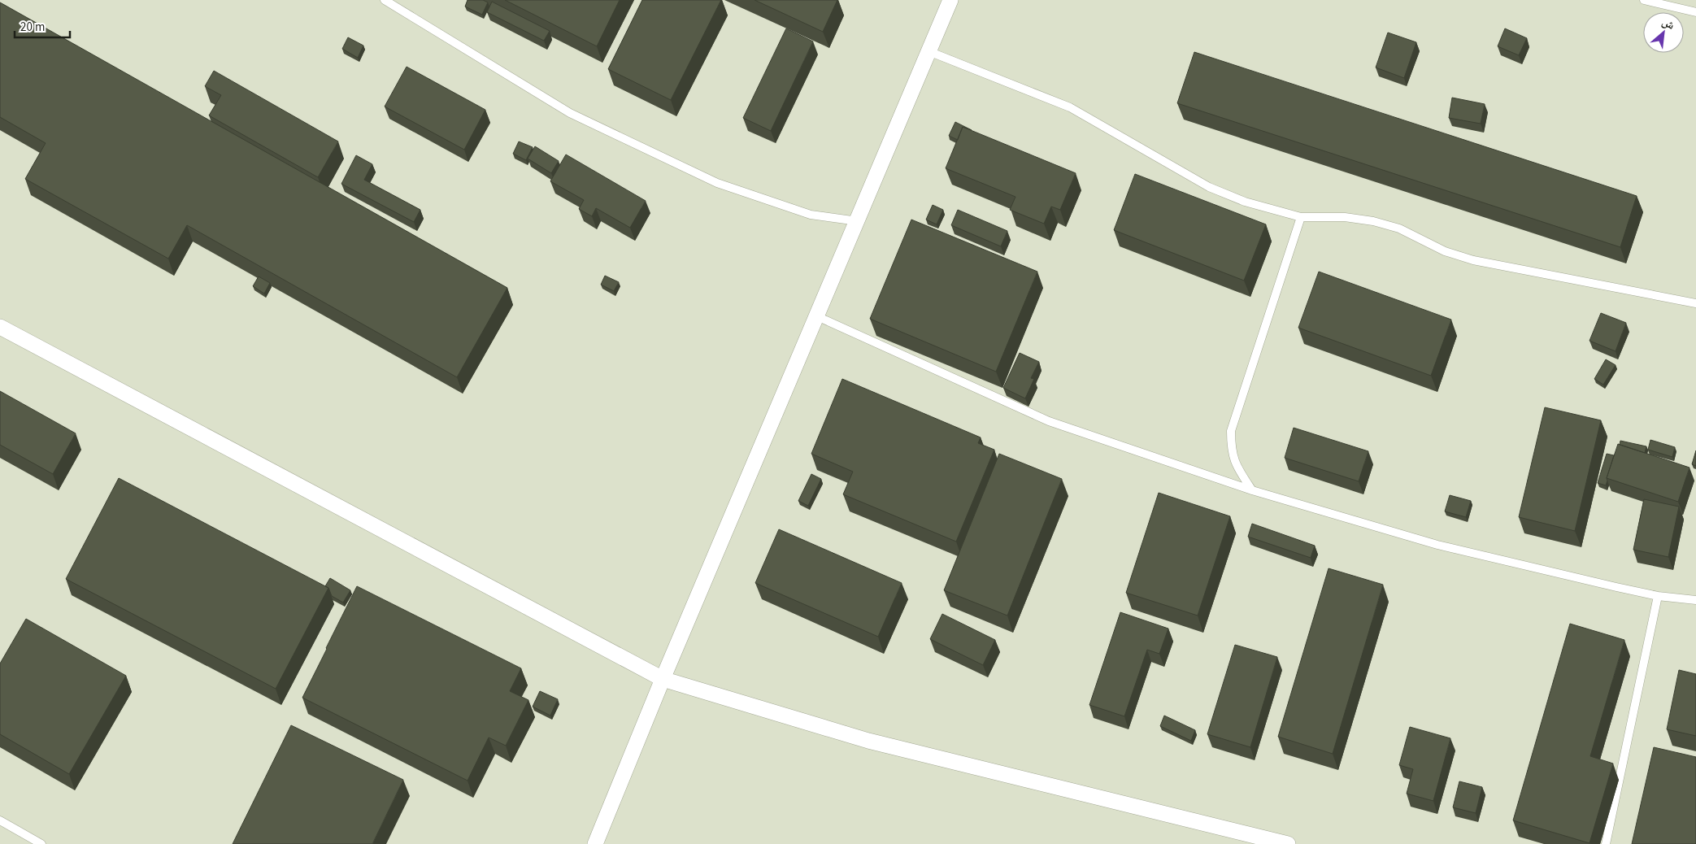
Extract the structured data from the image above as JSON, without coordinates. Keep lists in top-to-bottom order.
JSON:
{
  "scale_bar": "20 m",
  "north": "top right"
}
